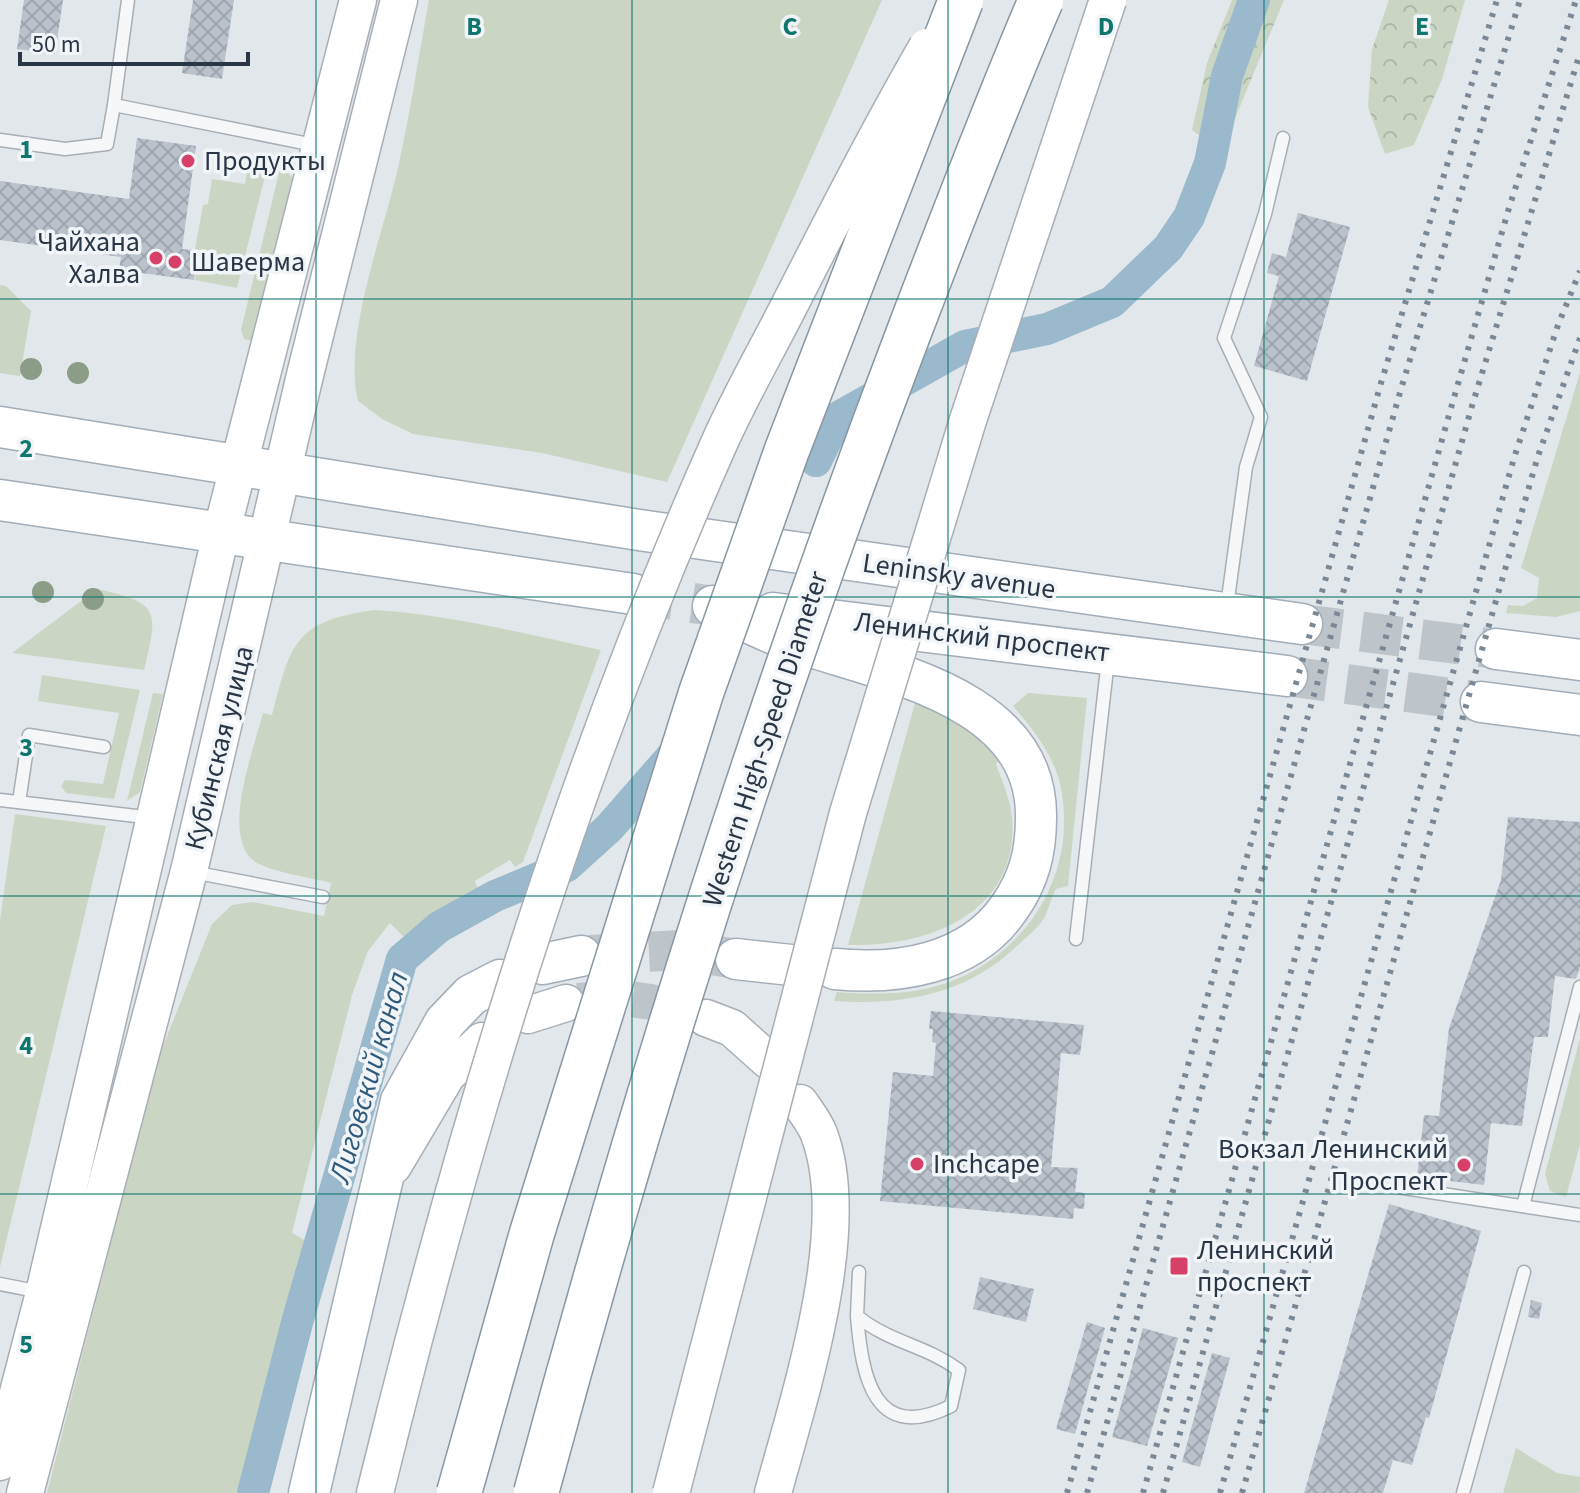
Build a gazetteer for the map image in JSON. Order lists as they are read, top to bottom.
{
  "streets": {
    "highway": ["Western High-Speed Diameter"],
    "main road": ["Ленинский проспект", "Кубинская улица"]
  },
  "crossings": [
    ["Ленинский проспект", "Кубинская улица"]
  ],
  "water": ["Лиговский канал"],
  "places": {
    "other": [
      "Продукты",
      "Чайхана Халва",
      "Шаверма",
      "Inchcape",
      "Вокзал Ленинский Проспект"
    ],
    "transit": ["Ленинский проспект"]
  },
  "scale_bar": "50 m",
  "grid": {
    "columns": [
      "B",
      "C",
      "D",
      "E"
    ],
    "rows": [
      "1",
      "2",
      "3",
      "4",
      "5"
    ]
  }
}
